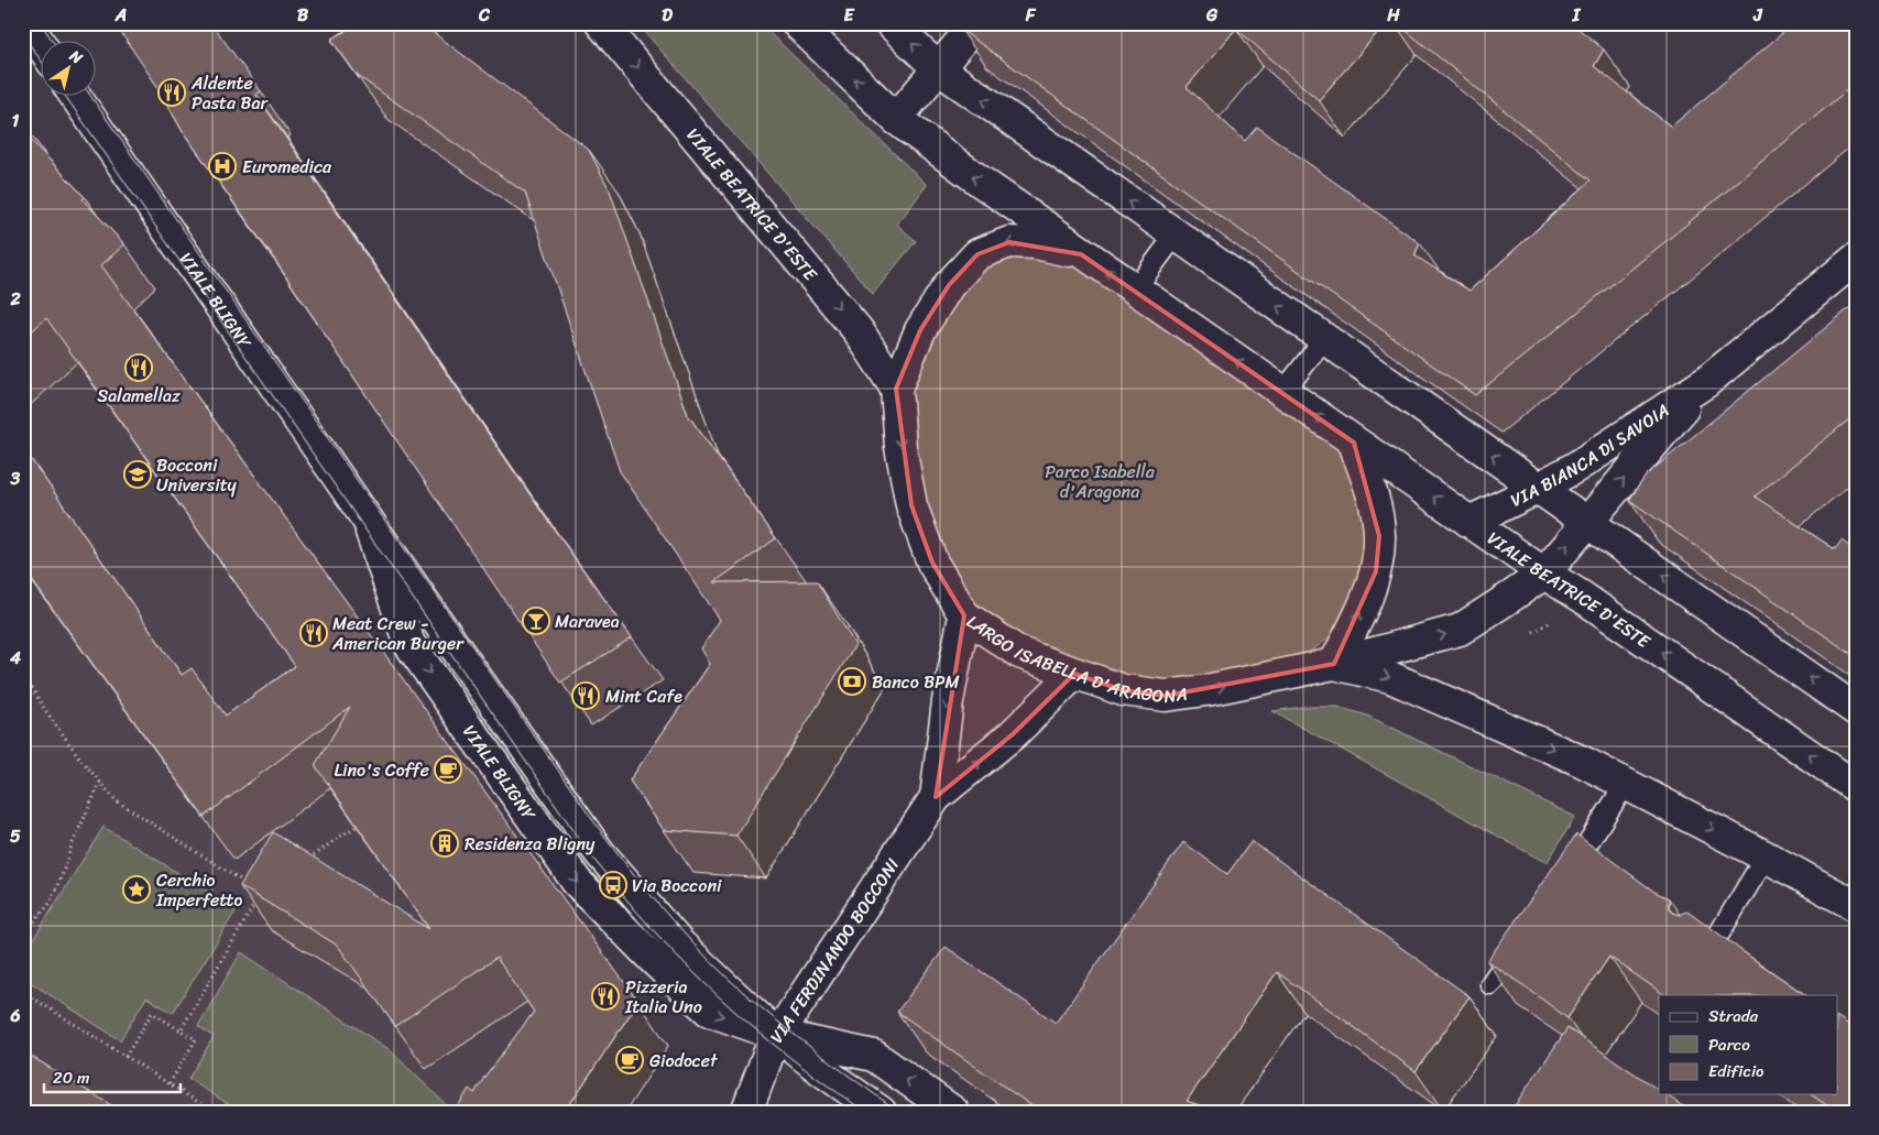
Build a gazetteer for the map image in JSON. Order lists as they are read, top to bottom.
{
  "streets": {
    "street": [
      "VIALE BEATRICE D'ESTE",
      "VIALE BLIGNY",
      "VIA BIANCA DI SAVOIA",
      "LARGO ISABELLA D'ARAGONA",
      "VIA FERDINANDO BOCCONI"
    ]
  },
  "crossings": [
    ["VIALE BEATRICE D'ESTE", "VIA BIANCA DI SAVOIA"],
    ["VIALE BEATRICE D'ESTE", "LARGO ISABELLA D'ARAGONA"],
    ["VIALE BLIGNY", "VIA FERDINANDO BOCCONI"],
    ["VIA BIANCA DI SAVOIA", "LARGO ISABELLA D'ARAGONA"],
    ["LARGO ISABELLA D'ARAGONA", "VIA FERDINANDO BOCCONI"]
  ],
  "parks": ["Parco Isabella d'Aragona"],
  "places": {
    "restaurant": [
      "Aldente Pasta Bar",
      "Salamellaz",
      "Meat Crew - American Burger",
      "Mint Cafe",
      "Pizzeria Italia Uno"
    ],
    "hospital": ["Euromedica"],
    "school or university": ["Bocconi University"],
    "bar": ["Maravea"],
    "bank": ["Banco BPM"],
    "cafe": ["Lino's Coffe", "Giodocet"],
    "building": ["Residenza Bligny"],
    "bus stop": ["Via Bocconi"],
    "place": ["Cerchio Imperfetto"]
  },
  "legend": ["Strada", "Parco", "Edificio"],
  "scale_bar": "20 m",
  "north": "top right",
  "grid": {
    "columns": [
      "A",
      "B",
      "C",
      "D",
      "E",
      "F",
      "G",
      "H",
      "I",
      "J"
    ],
    "rows": [
      "1",
      "2",
      "3",
      "4",
      "5",
      "6"
    ]
  }
}
